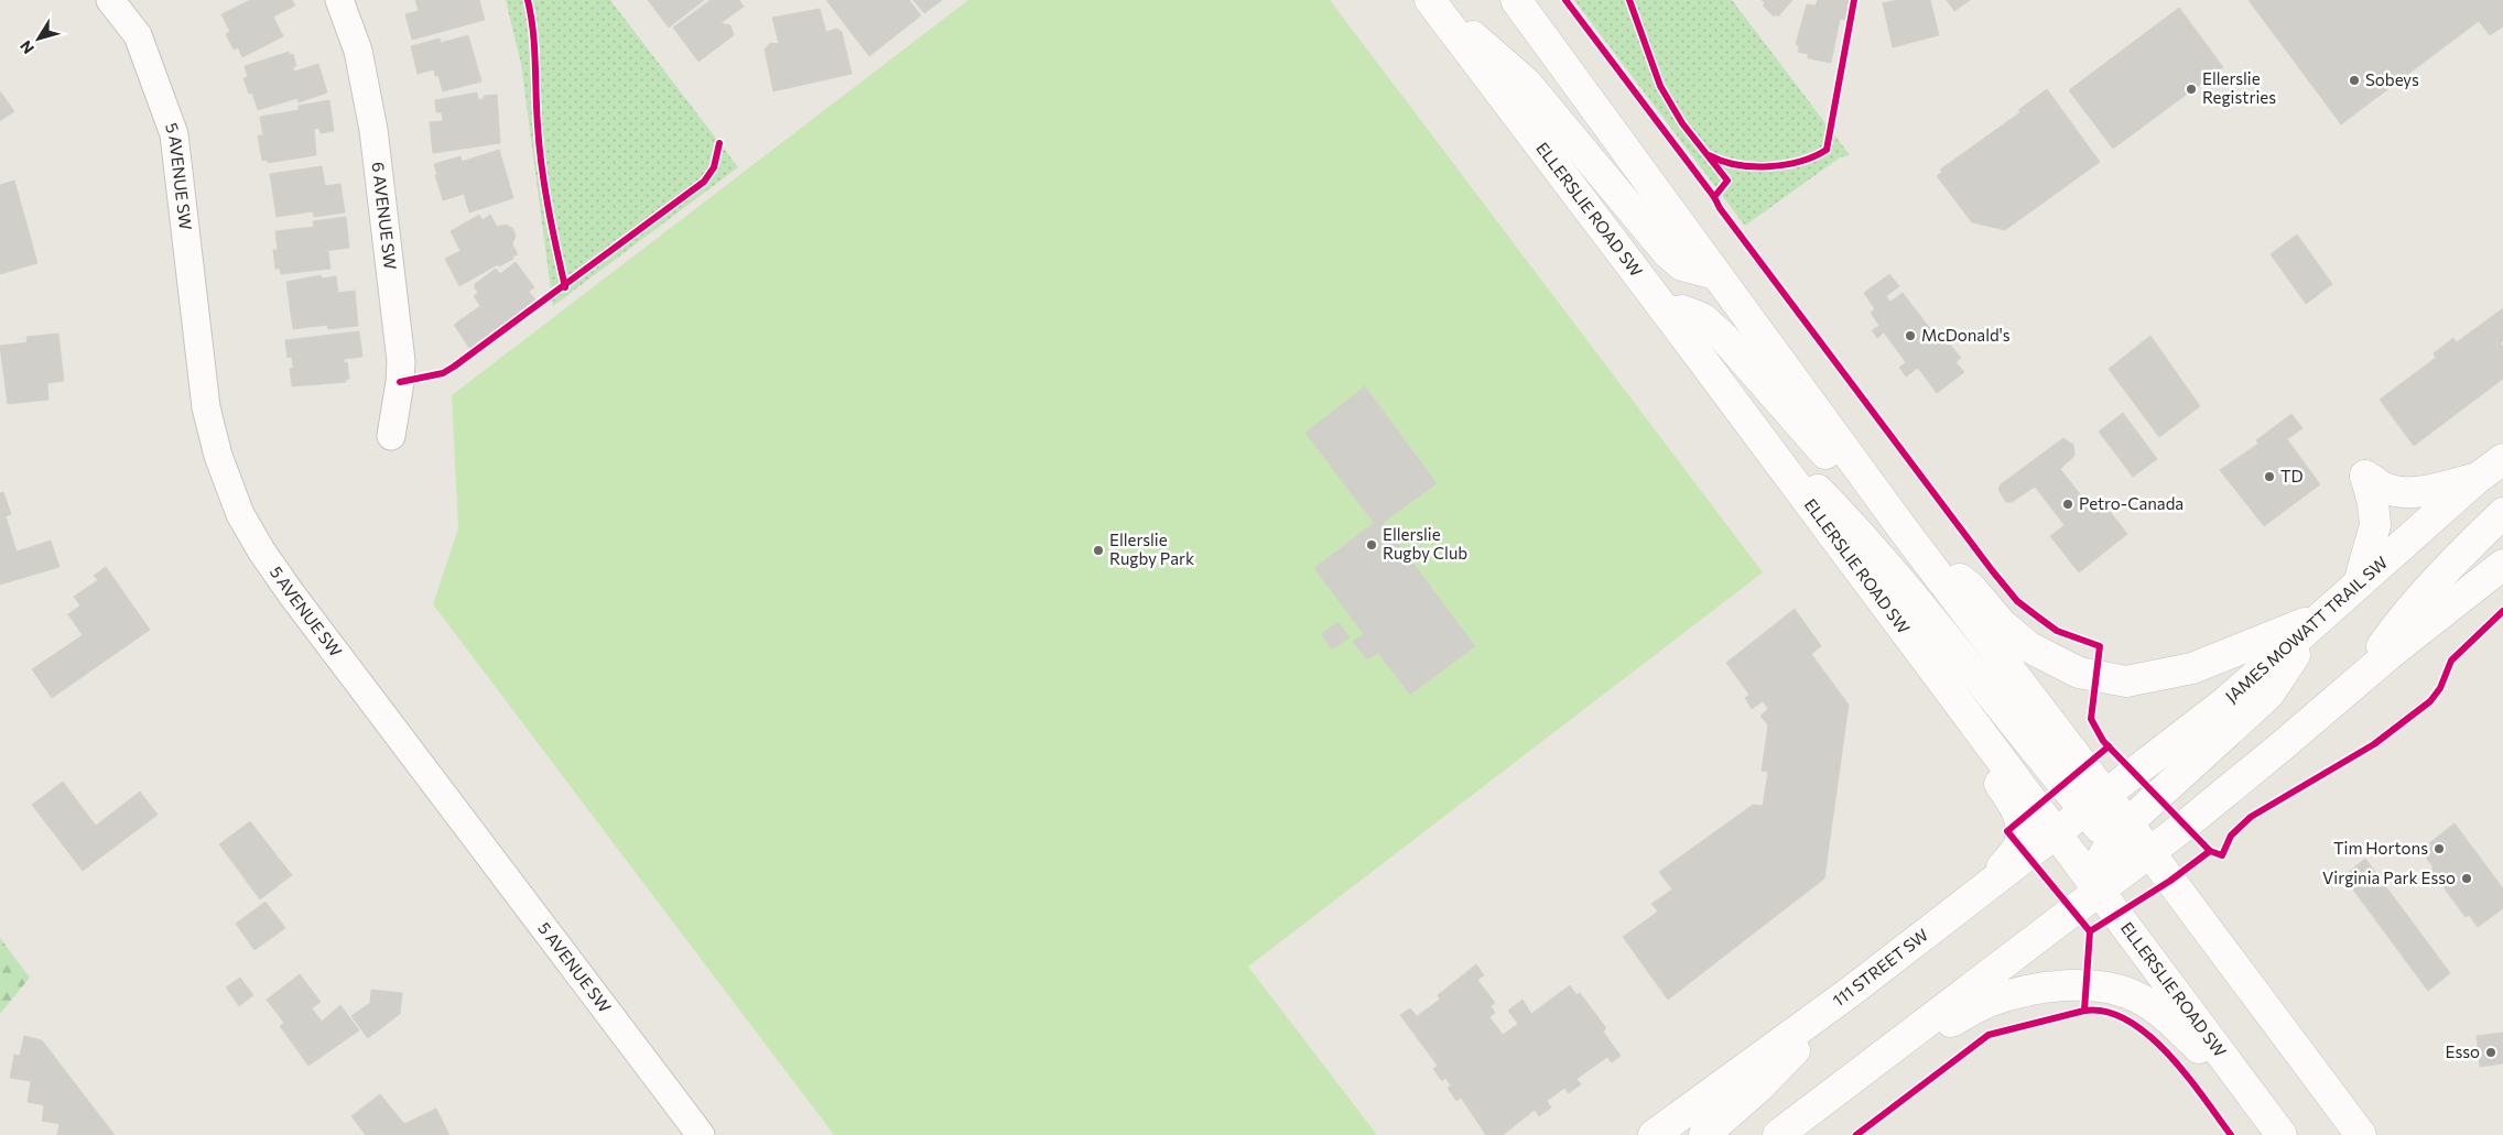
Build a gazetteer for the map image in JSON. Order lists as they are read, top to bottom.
{
  "streets": {
    "main road": ["ELLERSLIE ROAD SW", "JAMES MOWATT TRAIL SW", "111 STREET SW"],
    "street": ["5 AVENUE SW", "6 AVENUE SW"]
  },
  "crossings": [
    ["ELLERSLIE ROAD SW", "111 STREET SW"],
    ["JAMES MOWATT TRAIL SW", "111 STREET SW"]
  ],
  "places": [
    "Sobeys",
    "Ellerslie Registries",
    "McDonald's",
    "TD",
    "Petro-Canada",
    "Ellerslie Rugby Club",
    "Ellerslie Rugby Park",
    "Tim Hortons",
    "Virginia Park Esso",
    "Esso"
  ],
  "north": "bottom left"
}
